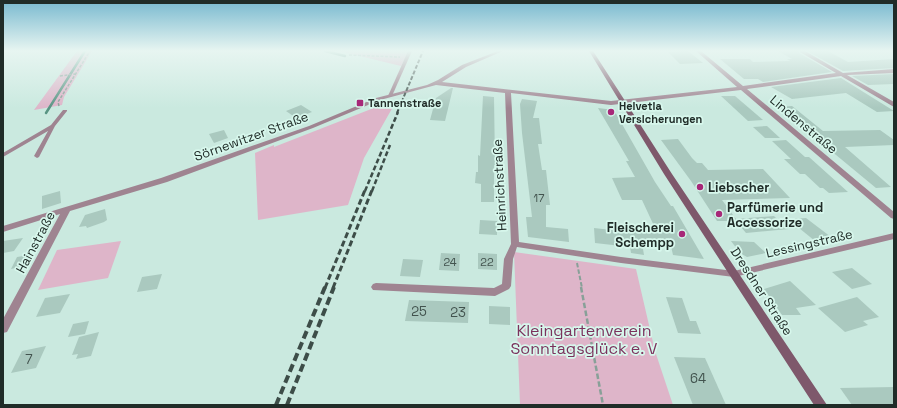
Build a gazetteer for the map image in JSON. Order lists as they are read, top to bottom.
{
  "streets": {
    "main road": ["Dresdner Straße"],
    "street": [
      "Lindenstraße",
      "Sörnewitzer Straße",
      "Heinrichstraße",
      "Hainstraße",
      "Lessingstraße"
    ]
  },
  "crossings": [
    ["Sörnewitzer Straße", "Hainstraße"],
    ["Heinrichstraße", "Lessingstraße"],
    ["Lessingstraße", "Dresdner Straße"]
  ],
  "parks": ["Kleingartenverein Sonntagsglück e. V"],
  "places": {
    "transit": ["Tannenstraße"],
    "other": [
      "Helvetia Versicherungen",
      "Liebscher",
      "Parfümerie und Accessorize",
      "Fleischerei Schempp"
    ]
  },
  "house_numbers": [
    "17",
    "24",
    "22",
    "25",
    "23",
    "7",
    "64"
  ]
}
